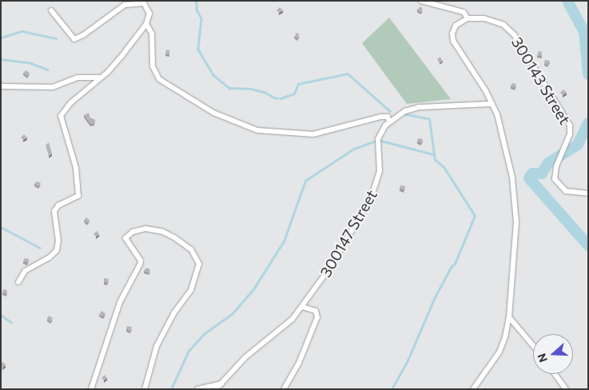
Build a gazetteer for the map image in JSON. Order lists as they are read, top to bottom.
{
  "streets": {
    "street": ["300143 Street", "300147 Street"]
  },
  "north": "left"
}
